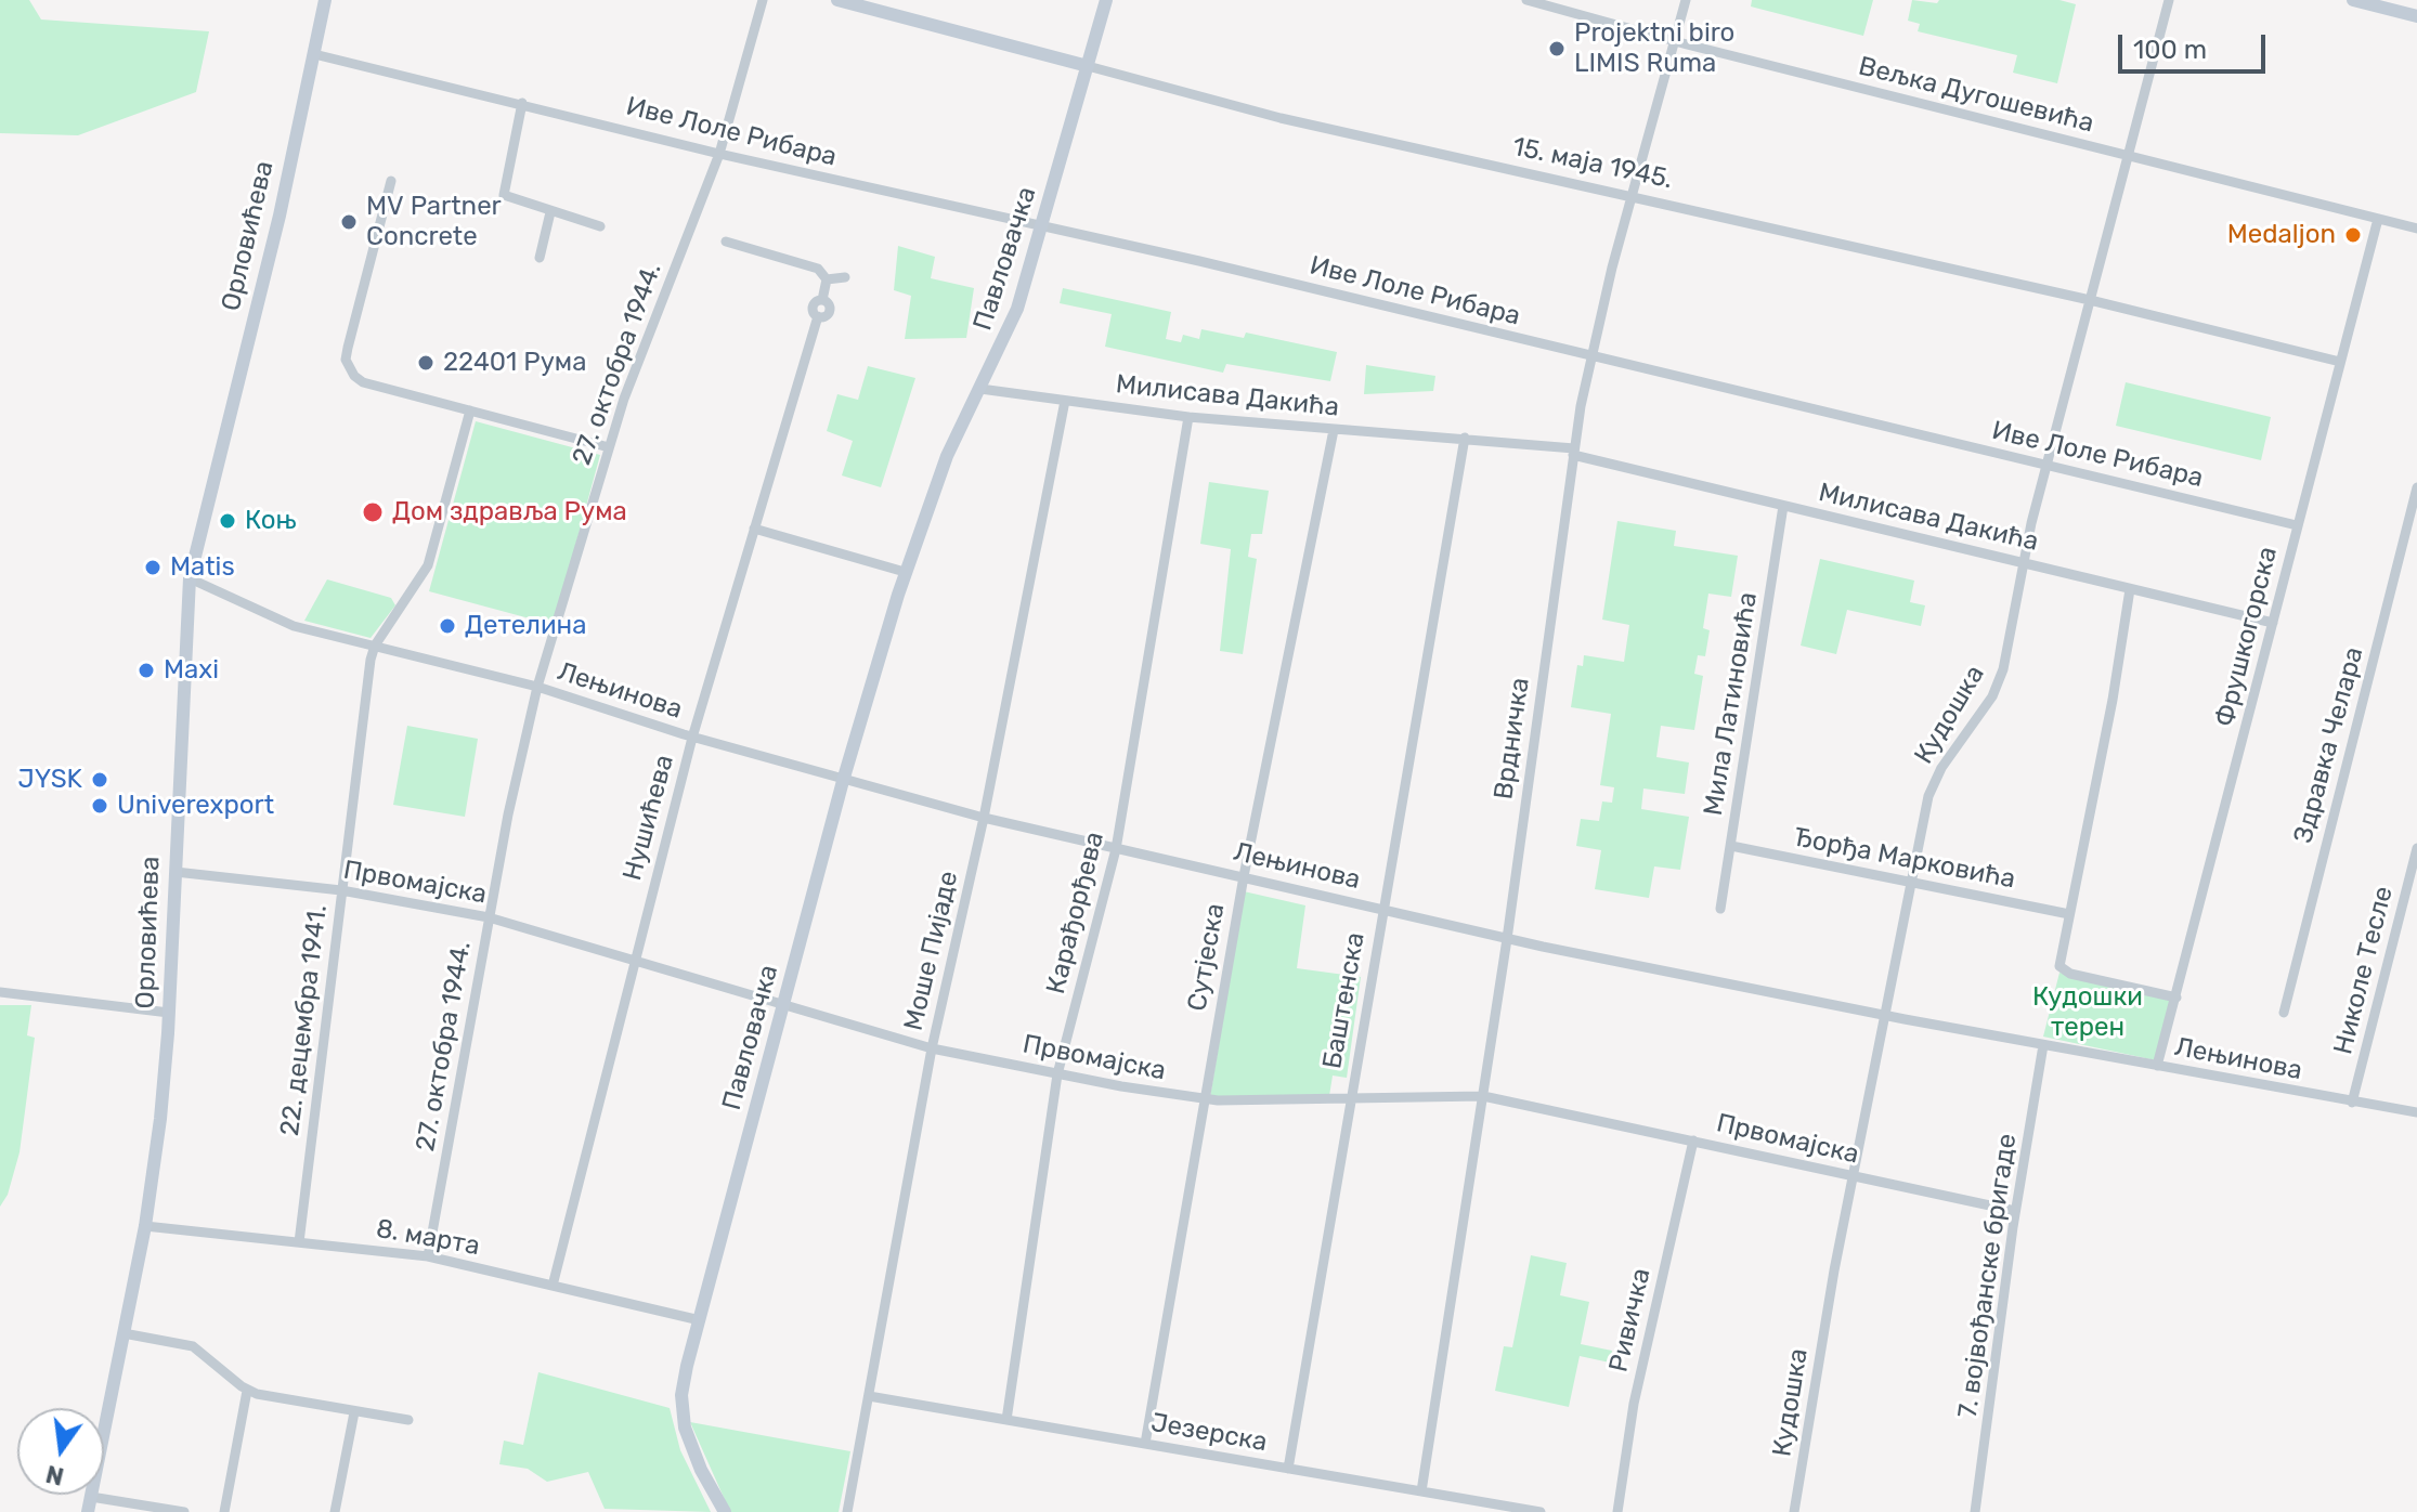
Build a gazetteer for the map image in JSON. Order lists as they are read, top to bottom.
{
  "streets": {
    "street": [
      "Вељка Дугошевића",
      "Иве Лоле Рибара",
      "15. маја 1945.",
      "Орловићева",
      "Павловачка",
      "27. октобра 1944.",
      "Милисава Дакића",
      "Фрушкогорска",
      "Лењинова",
      "Мила Латиновића",
      "Кудошка",
      "Врдничка",
      "Здравка Челара",
      "Нушићева",
      "Ђорђа Марковића",
      "Првомајска",
      "Карађорђева",
      "Моше Пијаде",
      "Сутјеска",
      "Николе Тесле",
      "Баштенска",
      "22. децембра 1941.",
      "8. марта",
      "7. војвођанске бригаде",
      "Ривичка",
      "Језерска"
    ]
  },
  "crossings": [
    ["Вељка Дугошевића", "Фрушкогорска"],
    ["Вељка Дугошевића", "Кудошка"],
    ["Вељка Дугошевића", "Врдничка"],
    ["Иве Лоле Рибара", "Орловићева"],
    ["Иве Лоле Рибара", "Павловачка"],
    ["Иве Лоле Рибара", "27. октобра 1944."],
    ["Иве Лоле Рибара", "Фрушкогорска"],
    ["Иве Лоле Рибара", "Кудошка"],
    ["Иве Лоле Рибара", "Врдничка"],
    ["15. маја 1945.", "Павловачка"],
    ["15. маја 1945.", "Фрушкогорска"],
    ["15. маја 1945.", "Кудошка"],
    ["15. маја 1945.", "Врдничка"],
    ["Орловићева", "Лењинова"],
    ["Орловићева", "Првомајска"],
    ["Орловићева", "8. марта"],
    ["Павловачка", "Милисава Дакића"],
    ["Павловачка", "Лењинова"],
    ["Павловачка", "Првомајска"],
    ["Павловачка", "8. марта"],
    ["27. октобра 1944.", "Лењинова"],
    ["27. октобра 1944.", "Првомајска"],
    ["27. октобра 1944.", "8. марта"],
    ["Милисава Дакића", "Фрушкогорска"],
    ["Милисава Дакића", "Мила Латиновића"],
    ["Милисава Дакића", "Кудошка"],
    ["Милисава Дакића", "Врдничка"],
    ["Милисава Дакића", "Карађорђева"],
    ["Милисава Дакића", "Моше Пијаде"],
    ["Милисава Дакића", "Сутјеска"],
    ["Милисава Дакића", "Баштенска"],
    ["Фрушкогорска", "Лењинова"],
    ["Лењинова", "Кудошка"],
    ["Лењинова", "Врдничка"],
    ["Лењинова", "Нушићева"],
    ["Лењинова", "Карађорђева"],
    ["Лењинова", "Моше Пијаде"],
    ["Лењинова", "Сутјеска"],
    ["Лењинова", "Николе Тесле"],
    ["Лењинова", "Баштенска"],
    ["Лењинова", "22. децембра 1941."],
    ["Лењинова", "7. војвођанске бригаде"],
    ["Мила Латиновића", "Ђорђа Марковића"],
    ["Кудошка", "Ђорђа Марковића"],
    ["Кудошка", "Првомајска"],
    ["Врдничка", "Првомајска"],
    ["Врдничка", "Језерска"],
    ["Нушићева", "Првомајска"],
    ["Нушићева", "8. марта"],
    ["Првомајска", "Карађорђева"],
    ["Првомајска", "Моше Пијаде"],
    ["Првомајска", "Сутјеска"],
    ["Првомајска", "Баштенска"],
    ["Првомајска", "22. децембра 1941."],
    ["Првомајска", "7. војвођанске бригаде"],
    ["Првомајска", "Ривичка"],
    ["Карађорђева", "Језерска"],
    ["Моше Пијаде", "Језерска"],
    ["Сутјеска", "Језерска"],
    ["Баштенска", "Језерска"],
    ["22. децембра 1941.", "8. марта"]
  ],
  "parks": ["Кудошки терен"],
  "places": [
    "Projektni biro LIMIS Ruma",
    "MV Partner Concrete",
    "Medaljon",
    "22401 Рума",
    "Дом здравља Рума",
    "Коњ",
    "Matis",
    "Детелина",
    "Maxi",
    "JYSK",
    "Univerexport"
  ],
  "scale_bar": "100 m",
  "north": "bottom"
}
